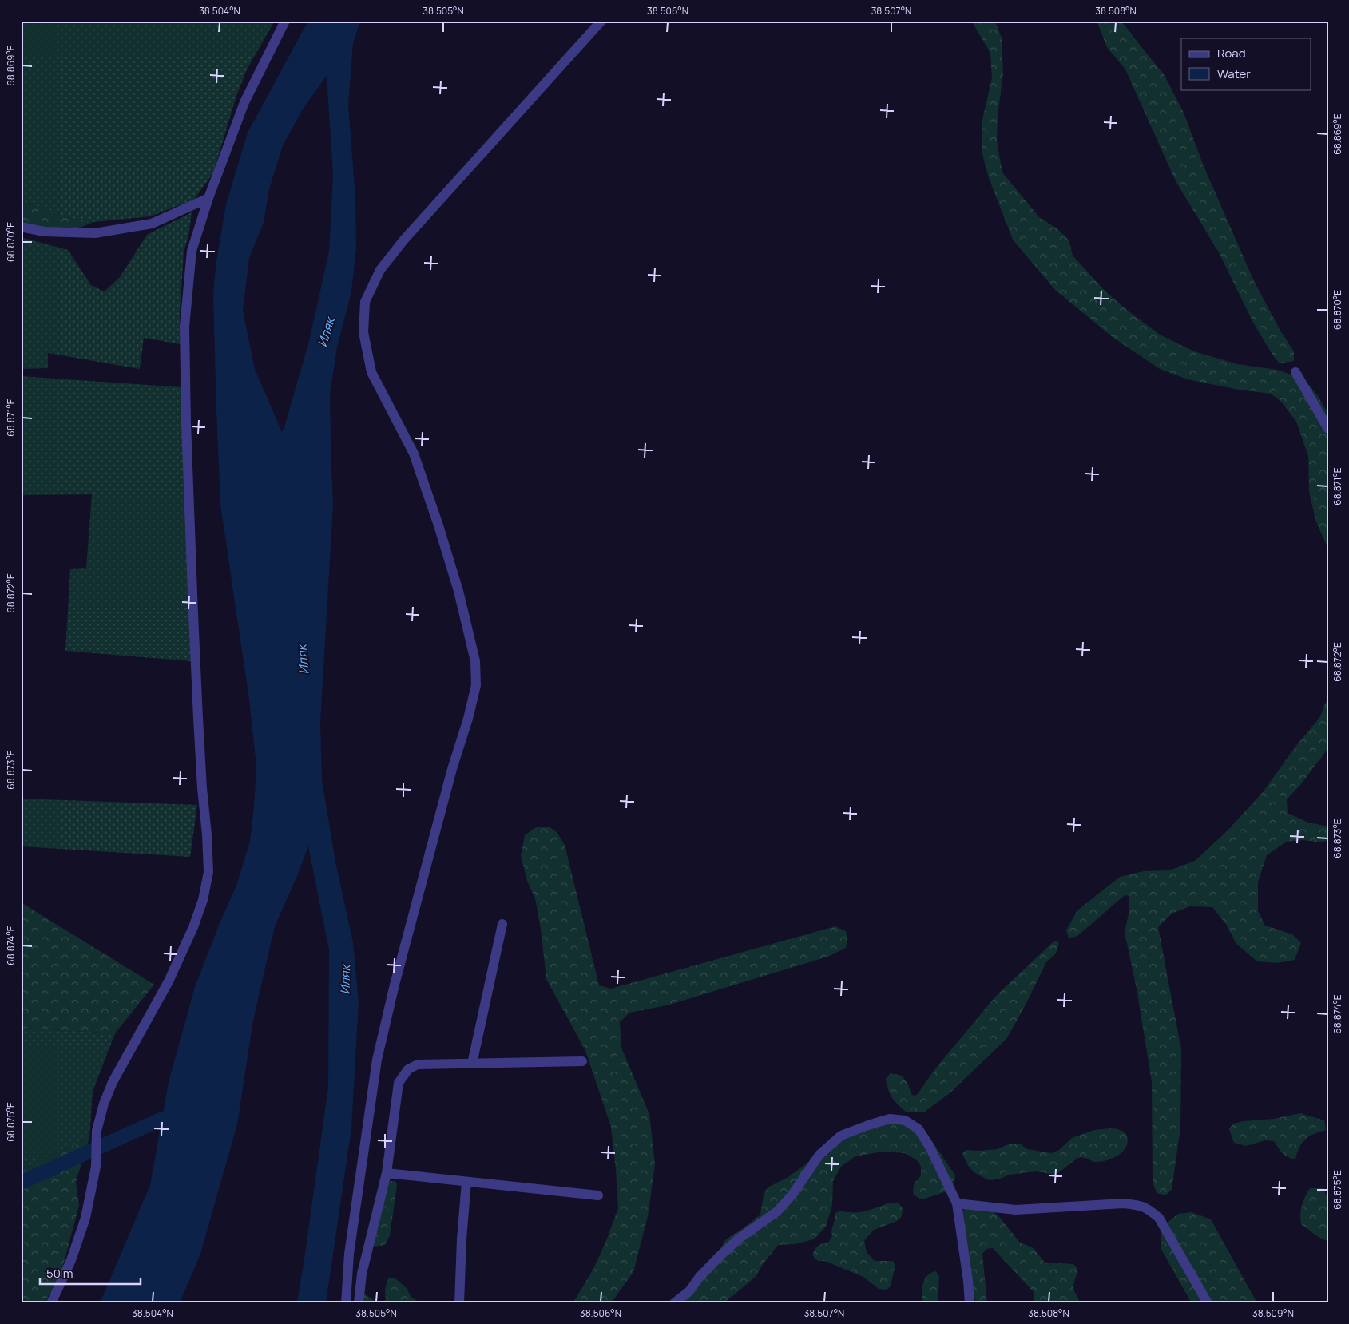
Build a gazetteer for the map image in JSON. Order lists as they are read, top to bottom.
{
  "water": ["Иляк"],
  "legend": ["Road", "Water"],
  "scale_bar": "50 m",
  "coordinates": [
    "38.504°N",
    "38.505°N",
    "38.506°N",
    "38.507°N",
    "38.508°N",
    "68.869°E",
    "68.870°E",
    "68.871°E",
    "68.872°E",
    "68.873°E",
    "68.874°E",
    "68.875°E",
    "38.509°N"
  ]
}
